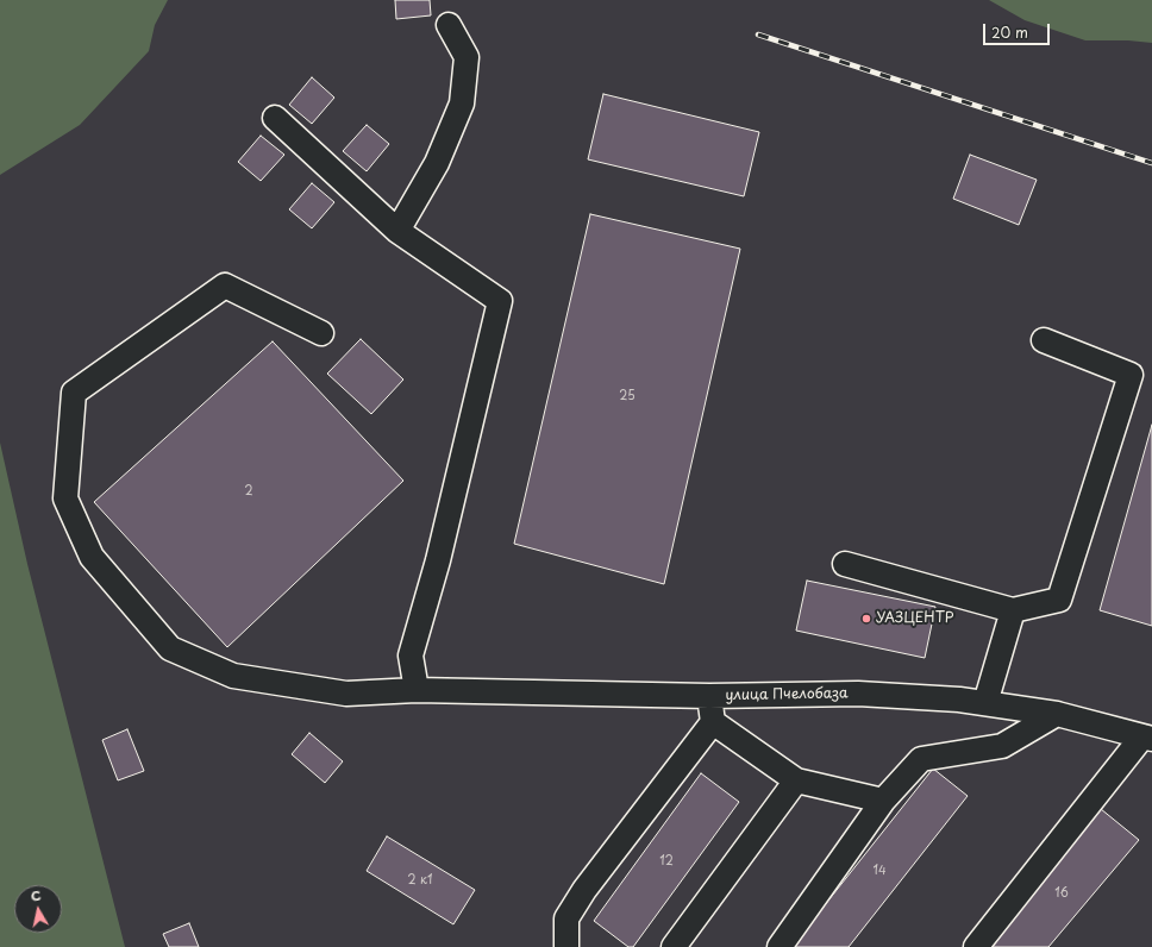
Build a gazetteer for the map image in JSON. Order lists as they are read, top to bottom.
{
  "streets": {
    "street": ["улица Пчелобаза"]
  },
  "places": ["УАЗЦЕНТР"],
  "house_numbers": [
    "25",
    "2",
    "12",
    "14",
    "2 к1",
    "16"
  ],
  "scale_bar": "20 m",
  "north": "top"
}
